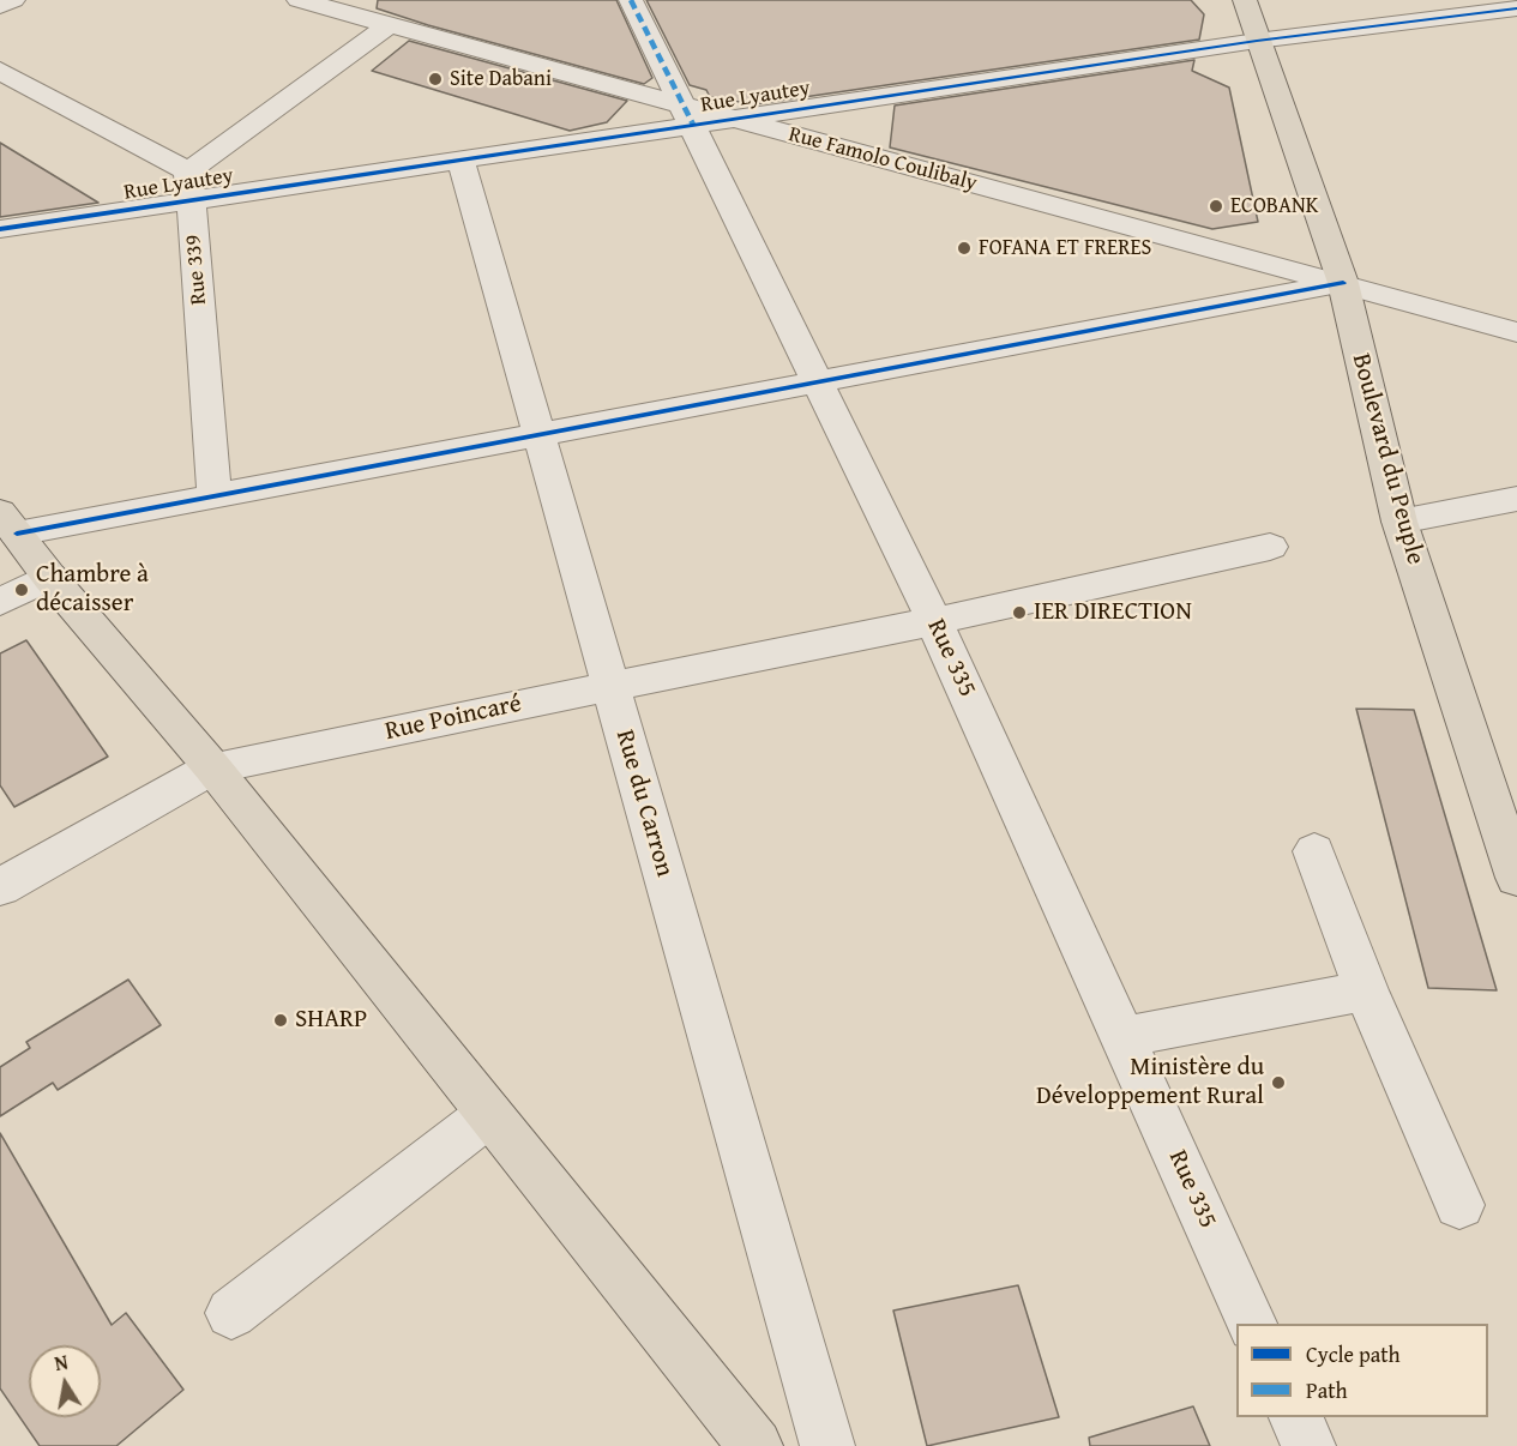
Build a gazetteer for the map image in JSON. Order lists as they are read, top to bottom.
{
  "streets": {
    "main road": ["Boulevard du Peuple"],
    "street": [
      "Rue Lyautey",
      "Rue Famolo Coulibaly",
      "Rue 339",
      "Rue 335",
      "Rue Poincaré",
      "Rue du Carron"
    ]
  },
  "crossings": [
    ["Rue Lyautey", "Rue Famolo Coulibaly"],
    ["Rue Lyautey", "Rue 339"],
    ["Rue Lyautey", "Boulevard du Peuple"],
    ["Rue Lyautey", "Rue 335"],
    ["Rue Lyautey", "Rue du Carron"],
    ["Rue Famolo Coulibaly", "Boulevard du Peuple"],
    ["Rue Famolo Coulibaly", "Rue 335"],
    ["Rue 335", "Rue Poincaré"],
    ["Rue Poincaré", "Rue du Carron"]
  ],
  "places": [
    "Site Dabani",
    "ECOBANK",
    "FOFANA ET FRERES",
    "Chambre à décaisser",
    "IER DIRECTION",
    "SHARP",
    "Ministère du Développement Rural"
  ],
  "legend": ["Cycle path", "Path"],
  "north": "top"
}
